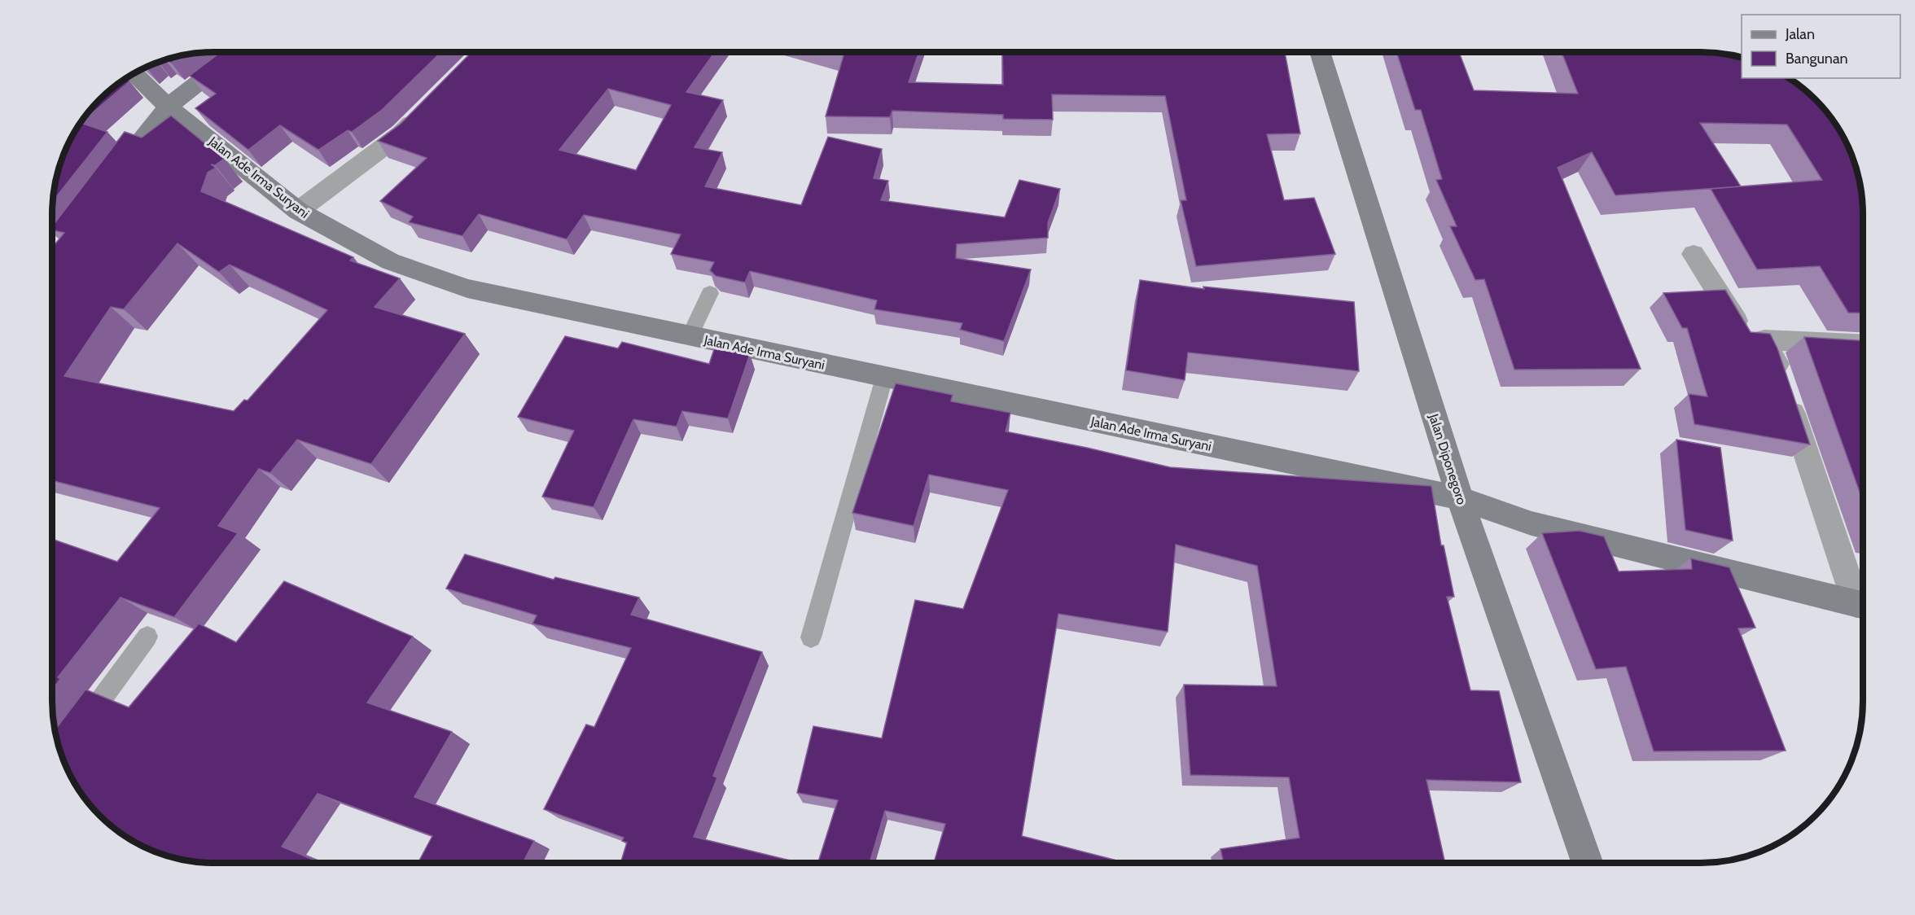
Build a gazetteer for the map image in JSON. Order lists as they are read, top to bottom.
{
  "streets": {
    "street": ["Jalan Ade Irma Suryani", "Jalan Diponegoro"]
  },
  "crossings": [
    ["Jalan Ade Irma Suryani", "Jalan Diponegoro"]
  ],
  "legend": ["Jalan", "Bangunan"]
}
